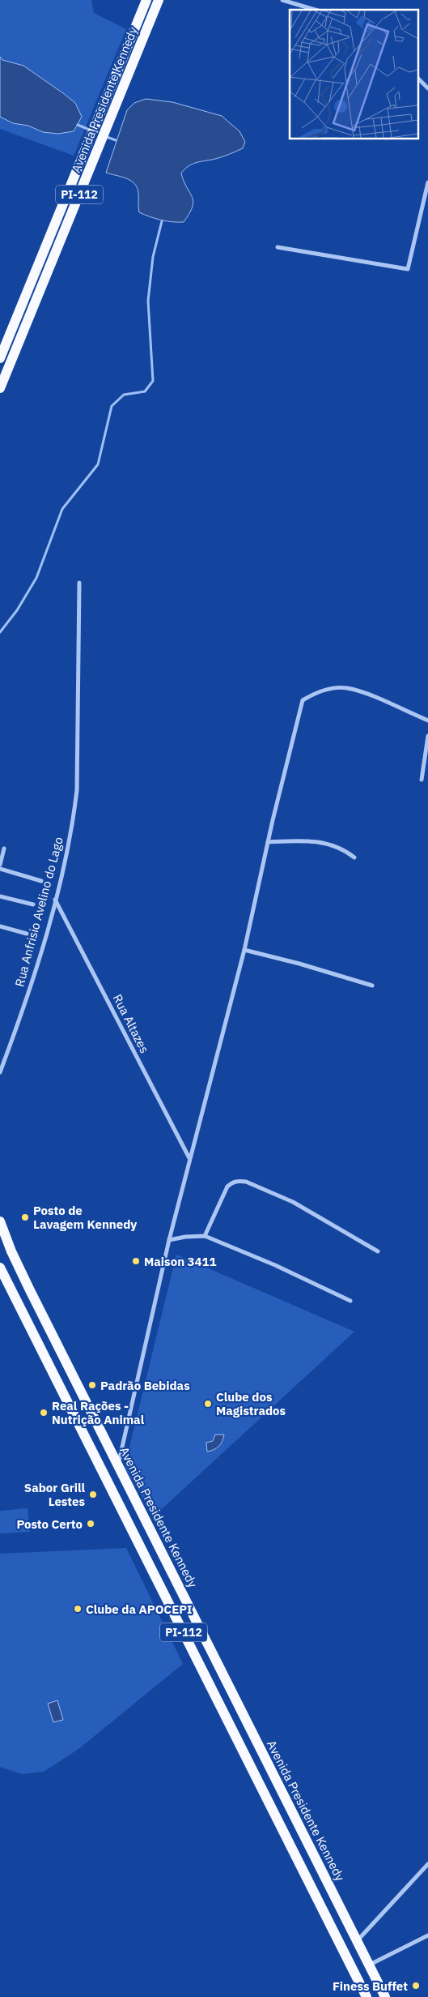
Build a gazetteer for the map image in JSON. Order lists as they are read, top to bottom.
{
  "streets": {
    "main road": ["Avenida Presidente Kennedy", "PI-112"],
    "street": ["Rua Anfrisio Avelino do Lago", "Rua Altazes"]
  },
  "crossings": [
    ["Rua Anfrisio Avelino do Lago", "Rua Altazes"]
  ],
  "places": [
    "Posto de Lavagem Kennedy",
    "Maison 3411",
    "Padrão Bebidas",
    "Clube dos Magistrados",
    "Real Rações - Nutrição Animal",
    "Sabor Grill Lestes",
    "Posto Certo",
    "Clube da APOCEPI",
    "Finess Buffet"
  ]
}
